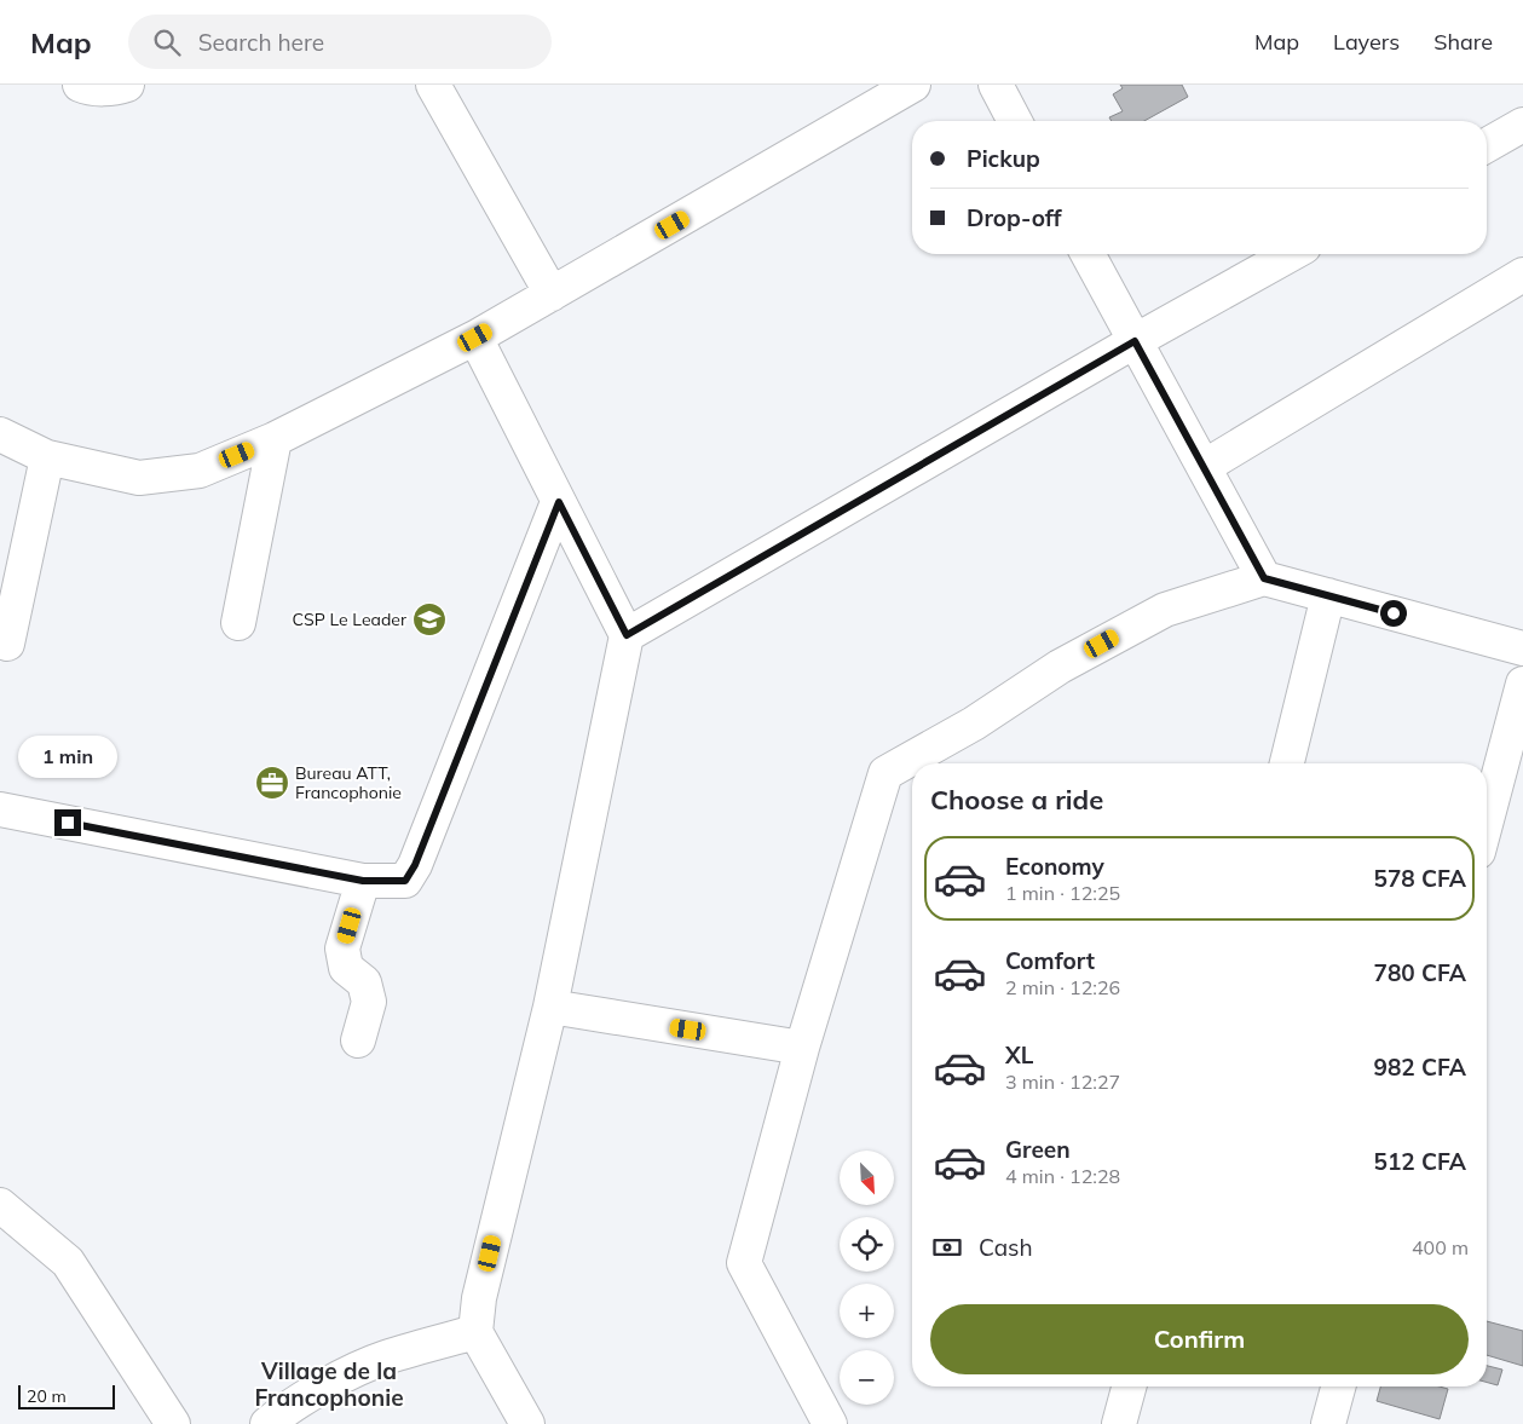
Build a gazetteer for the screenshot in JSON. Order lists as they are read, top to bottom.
{
  "districts": ["Village de la Francophonie"],
  "places": {
    "school or university": ["CSP Le Leader"],
    "office": ["Bureau ATT, Francophonie"]
  },
  "scale_bar": "20 m",
  "north": "bottom right",
  "page": {
    "header": "Map",
    "search": "Search here",
    "nav": ["Map", "Layers", "Share"],
    "banner": ["Pickup", "Drop-off"],
    "bubble": "1 min",
    "heading": "Choose a ride",
    "list": [
      {
        "name": "Economy",
        "note": "1 min · 12:25",
        "value": "578 CFA"
      },
      {
        "name": "Comfort",
        "note": "2 min · 12:26",
        "value": "780 CFA"
      },
      {
        "name": "XL",
        "note": "3 min · 12:27",
        "value": "982 CFA"
      },
      {
        "name": "Green",
        "note": "4 min · 12:28",
        "value": "512 CFA"
      }
    ],
    "map_buttons": ["+", "−"],
    "pay": ["Cash", "400 m"],
    "buttons": "Confirm",
    "scale": "20 m"
  }
}
